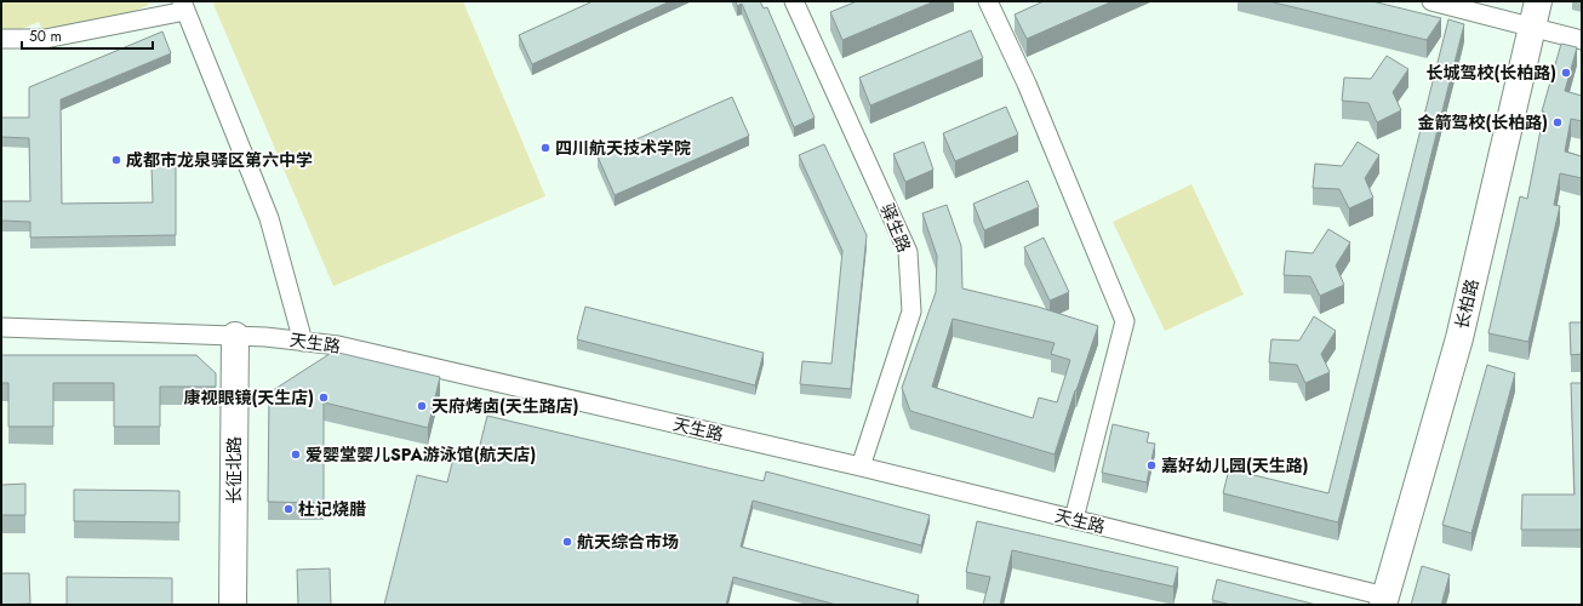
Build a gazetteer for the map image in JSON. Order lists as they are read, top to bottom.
{
  "streets": {
    "street": [
      "驿生路",
      "长柏路",
      "天生路",
      "长征北路"
    ]
  },
  "crossings": [
    ["驿生路", "天生路"],
    ["长柏路", "天生路"],
    ["天生路", "长征北路"]
  ],
  "places": [
    "长城驾校(长柏路)",
    "金箭驾校(长柏路)",
    "四川航天技术学院",
    "成都市龙泉驿区第六中学",
    "康视眼镜(天生店)",
    "天府烤卤(天生路店)",
    "爱婴堂婴儿SPA游泳馆(航天店)",
    "嘉好幼儿园(天生路)",
    "杜记烧腊",
    "航天综合市场"
  ],
  "scale_bar": "50 m"
}
